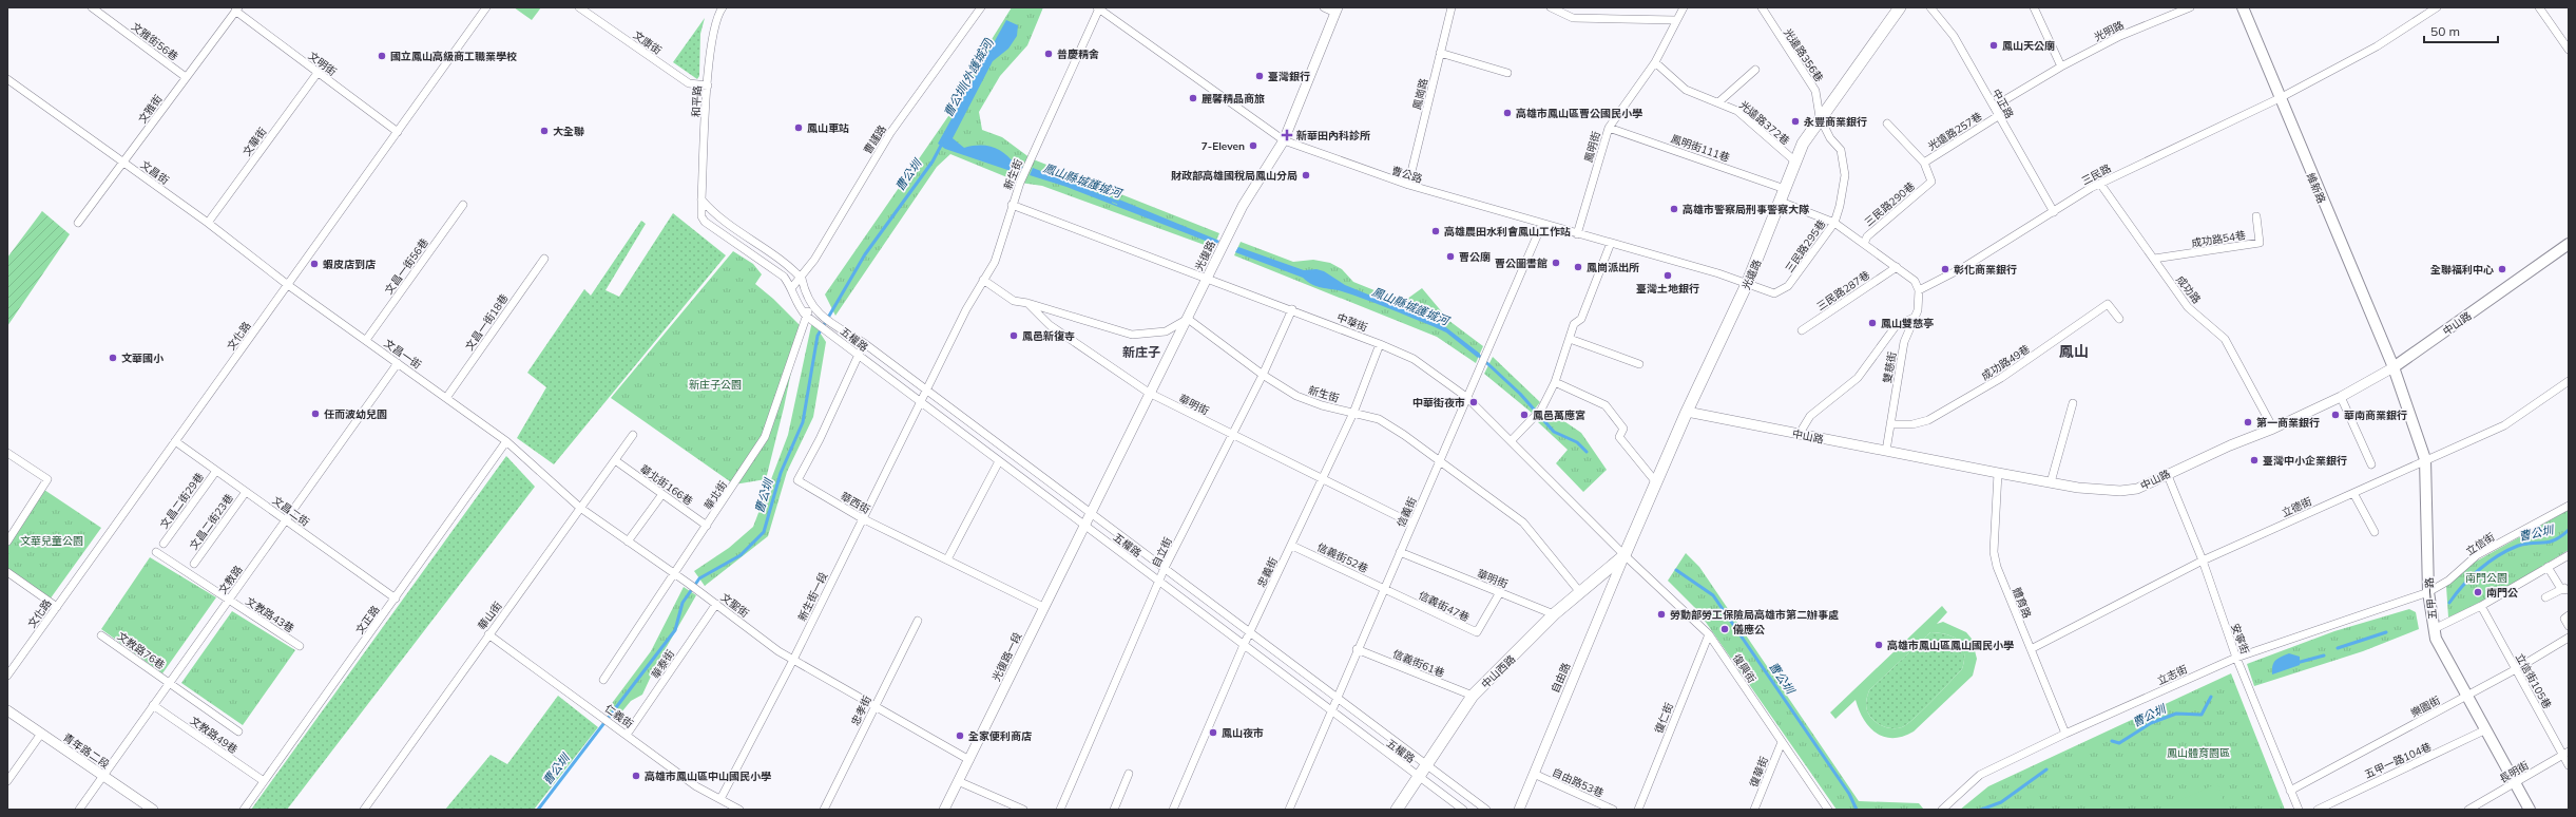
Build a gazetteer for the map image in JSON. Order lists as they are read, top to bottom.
{
  "streets": {
    "main road": [
      "維新路",
      "光遠路",
      "中山路",
      "五甲一路",
      "中山西路"
    ],
    "street": [
      "光明路",
      "文雅街56巷",
      "文康街",
      "光遠路356巷",
      "文明街",
      "鳳崗路",
      "和平路",
      "中正路",
      "文雅街",
      "光遠路372巷",
      "光遠路257巷",
      "曹謹路",
      "文華街",
      "鳳明街",
      "鳳明街111巷",
      "文昌街",
      "新生街",
      "曹公路",
      "三民路",
      "三民路290巷",
      "成功路54巷",
      "三民路295巷",
      "光復路",
      "文昌一街56巷",
      "成功路",
      "三民路287巷",
      "文昌一街18巷",
      "中華街",
      "文化路",
      "五權路",
      "文昌一街",
      "成功路49巷",
      "雙慈街",
      "華明街",
      "華北街166巷",
      "華北街",
      "文昌二街29巷",
      "華西街",
      "立德街",
      "文昌二街",
      "信義街",
      "文昌二街23巷",
      "立信街",
      "自立街",
      "信義街52巷",
      "忠義街",
      "文教路",
      "新生街一段",
      "體育路",
      "文聖街",
      "信義街47巷",
      "文教路43巷",
      "華山街",
      "文正路",
      "安寧街",
      "文教路76巷",
      "光復路一段",
      "信義街61巷",
      "華泰街",
      "復興街",
      "立志街",
      "自由路",
      "立信街105巷",
      "樂園街",
      "忠孝街",
      "仁義街",
      "復仁街",
      "文教路49巷",
      "青年路二段",
      "五甲一路104巷",
      "復華街",
      "長明街",
      "自由路53巷"
    ]
  },
  "crossings": [
    ["光明路", "中正路"],
    ["文雅街56巷", "文雅街"],
    ["文康街", "和平路"],
    ["光遠路356巷", "三民路295巷"],
    ["光遠路356巷", "光遠路"],
    ["文明街", "文雅街"],
    ["文明街", "文華街"],
    ["文明街", "文化路"],
    ["鳳崗路", "曹公路"],
    ["和平路", "曹謹路"],
    ["和平路", "五權路"],
    ["中正路", "光遠路257巷"],
    ["中正路", "三民路"],
    ["文雅街", "文昌街"],
    ["光遠路372巷", "鳳明街"],
    ["光遠路372巷", "光遠路"],
    ["光遠路257巷", "三民路290巷"],
    ["曹謹路", "五權路"],
    ["文華街", "文昌街"],
    ["鳳明街", "鳳明街111巷"],
    ["鳳明街", "曹公路"],
    ["鳳明街111巷", "光遠路"],
    ["文昌街", "文化路"],
    ["文昌街", "文昌一街"],
    ["新生街", "曹公路"],
    ["新生街", "光復路"],
    ["新生街", "中華街"],
    ["新生街", "五權路"],
    ["新生街", "華明街"],
    ["新生街", "信義街"],
    ["新生街", "自立街"],
    ["新生街", "忠義街"],
    ["新生街", "新生街一段"],
    ["新生街", "中山西路"],
    ["曹公路", "三民路295巷"],
    ["曹公路", "光復路"],
    ["曹公路", "光遠路"],
    ["曹公路", "信義街"],
    ["三民路", "維新路"],
    ["三民路", "成功路"],
    ["三民路", "雙慈街"],
    ["維新路", "中山路"],
    ["維新路", "五甲一路"],
    ["成功路54巷", "成功路"],
    ["三民路295巷", "光遠路"],
    ["光復路", "中華街"],
    ["光復路", "五權路"],
    ["光復路", "華明街"],
    ["光復路", "光復路一段"],
    ["文昌一街56巷", "文昌一街"],
    ["光遠路", "中華街"],
    ["光遠路", "中山路"],
    ["光遠路", "復興街"],
    ["光遠路", "中山西路"],
    ["光遠路", "自由路"],
    ["成功路", "中山路"],
    ["文昌一街18巷", "文昌一街"],
    ["中華街", "信義街"],
    ["中華街", "自立街"],
    ["中華街", "忠義街"],
    ["中華街", "復興街"],
    ["中華街", "中山西路"],
    ["中華街", "自由路"],
    ["中山路", "雙慈街"],
    ["中山路", "五甲一路"],
    ["中山路", "體育路"],
    ["中山路", "安寧街"],
    ["文化路", "文昌一街"],
    ["文化路", "文昌二街"],
    ["五權路", "華北街"],
    ["五權路", "華西街"],
    ["五權路", "信義街"],
    ["五權路", "自立街"],
    ["五權路", "忠義街"],
    ["五權路", "新生街一段"],
    ["五權路", "光復路一段"],
    ["五權路", "中山西路"],
    ["文昌一街", "文教路"],
    ["文昌一街", "文聖街"],
    ["文昌一街", "文正路"],
    ["成功路49巷", "雙慈街"],
    ["華明街", "信義街"],
    ["華明街", "自立街"],
    ["華明街", "忠義街"],
    ["華明街", "信義街47巷"],
    ["華明街", "中山西路"],
    ["華北街166巷", "華北街"],
    ["華北街166巷", "華山街"],
    ["華北街", "文聖街"],
    ["文昌二街29巷", "文昌二街"],
    ["華西街", "新生街一段"],
    ["華西街", "光復路一段"],
    ["立德街", "五甲一路"],
    ["立德街", "體育路"],
    ["立德街", "安寧街"],
    ["文昌二街", "文昌二街23巷"],
    ["文昌二街", "文教路"],
    ["文昌二街", "文正路"],
    ["信義街", "信義街52巷"],
    ["信義街", "信義街47巷"],
    ["信義街", "信義街61巷"],
    ["立信街", "五甲一路"],
    ["立信街", "立志街"],
    ["信義街52巷", "忠義街"],
    ["信義街52巷", "信義街47巷"],
    ["文教路", "文教路43巷"],
    ["文教路", "文教路76巷"],
    ["文教路", "文教路49巷"],
    ["文教路", "青年路二段"],
    ["新生街一段", "文聖街"],
    ["新生街一段", "仁義街"],
    ["五甲一路", "立志街"],
    ["五甲一路", "樂園街"],
    ["五甲一路", "五甲一路104巷"],
    ["五甲一路", "長明街"],
    ["體育路", "立志街"],
    ["文聖街", "華山街"],
    ["文聖街", "文正路"],
    ["文聖街", "光復路一段"],
    ["文聖街", "華泰街"],
    ["文聖街", "忠孝街"],
    ["華山街", "仁義街"],
    ["文正路", "文教路49巷"],
    ["安寧街", "立志街"],
    ["安寧街", "樂園街"],
    ["信義街61巷", "中山西路"],
    ["華泰街", "仁義街"],
    ["復興街", "中山西路"],
    ["復興街", "自由路"],
    ["復興街", "復仁街"],
    ["復興街", "復華街"],
    ["中山西路", "自由路"],
    ["自由路", "自由路53巷"],
    ["立信街105巷", "樂園街"],
    ["立信街105巷", "長明街"]
  ],
  "districts": ["鳳山", "新庄子"],
  "water": ["曹公圳(外護城河)", "曹公圳", "鳳山縣城護城河"],
  "parks": [
    "新庄子公園",
    "文華兒童公園",
    "南門公園",
    "鳳山體育園區"
  ],
  "places": {
    "other": [
      "鳳山天公廟",
      "普慶精舍",
      "國立鳳山高級商工職業學校",
      "臺灣銀行",
      "麗馨精品商旅",
      "高雄市鳳山區曹公國民小學",
      "永豐商業銀行",
      "鳳山車站",
      "大全聯",
      "7-Eleven",
      "財政部高雄國稅局鳳山分局",
      "高雄市警察局刑事警察大隊",
      "高雄農田水利會鳳山工作站",
      "曹公廟",
      "曹公圖書館",
      "蝦皮店到店",
      "鳳崗派出所",
      "彰化商業銀行",
      "全聯福利中心",
      "臺灣土地銀行",
      "鳳山雙慈亭",
      "鳳邑新復寺",
      "文華國小",
      "中華街夜市",
      "任而波幼兒園",
      "鳳邑萬應宮",
      "華南商業銀行",
      "第一商業銀行",
      "臺灣中小企業銀行",
      "南門公",
      "勞動部勞工保險局高雄市第二辦事處",
      "儀應公",
      "高雄市鳳山區鳳山國民小學",
      "鳳山夜市",
      "全家便利商店",
      "高雄市鳳山區中山國民小學"
    ],
    "health": ["新華田內科診所"]
  },
  "scale_bar": "50 m"
}
